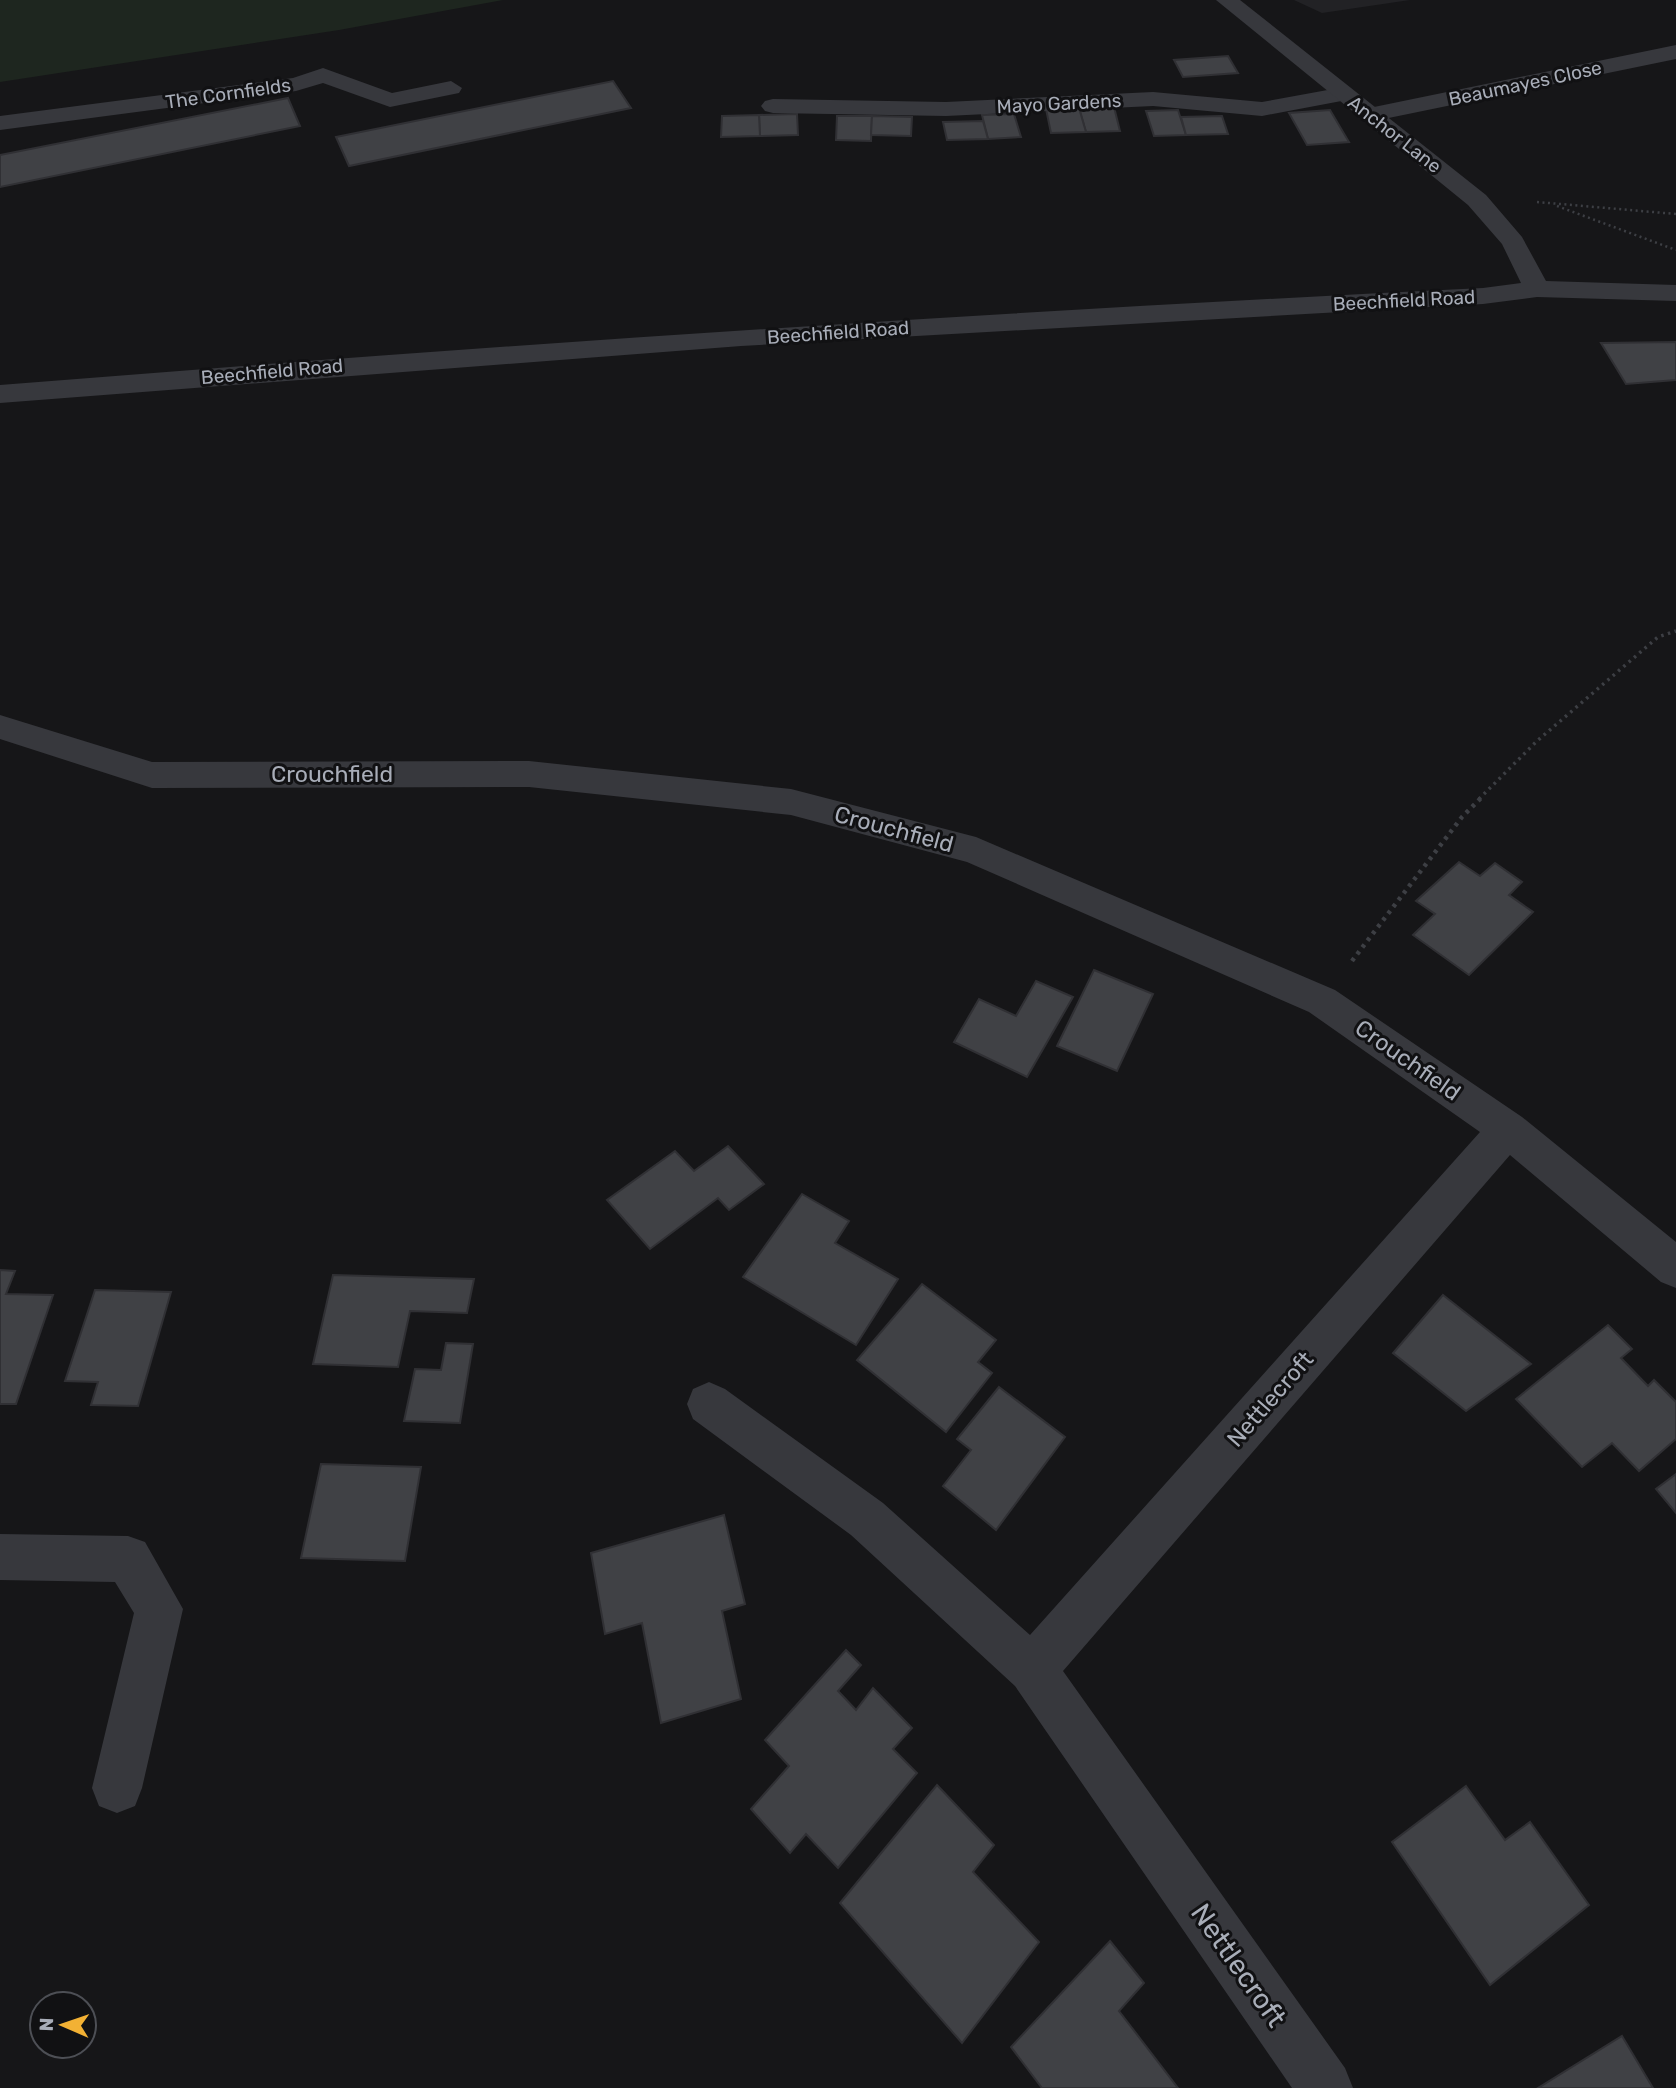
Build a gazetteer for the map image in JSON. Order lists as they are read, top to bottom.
{
  "streets": {
    "street": [
      "Beaumayes Close",
      "The Cornfields",
      "Mayo Gardens",
      "Anchor Lane",
      "Beechfield Road",
      "Crouchfield",
      "Nettlecroft"
    ]
  },
  "crossings": [
    ["Beaumayes Close", "Anchor Lane"],
    ["Mayo Gardens", "Anchor Lane"],
    ["Anchor Lane", "Beechfield Road"],
    ["Crouchfield", "Nettlecroft"]
  ],
  "north": "left"
}
